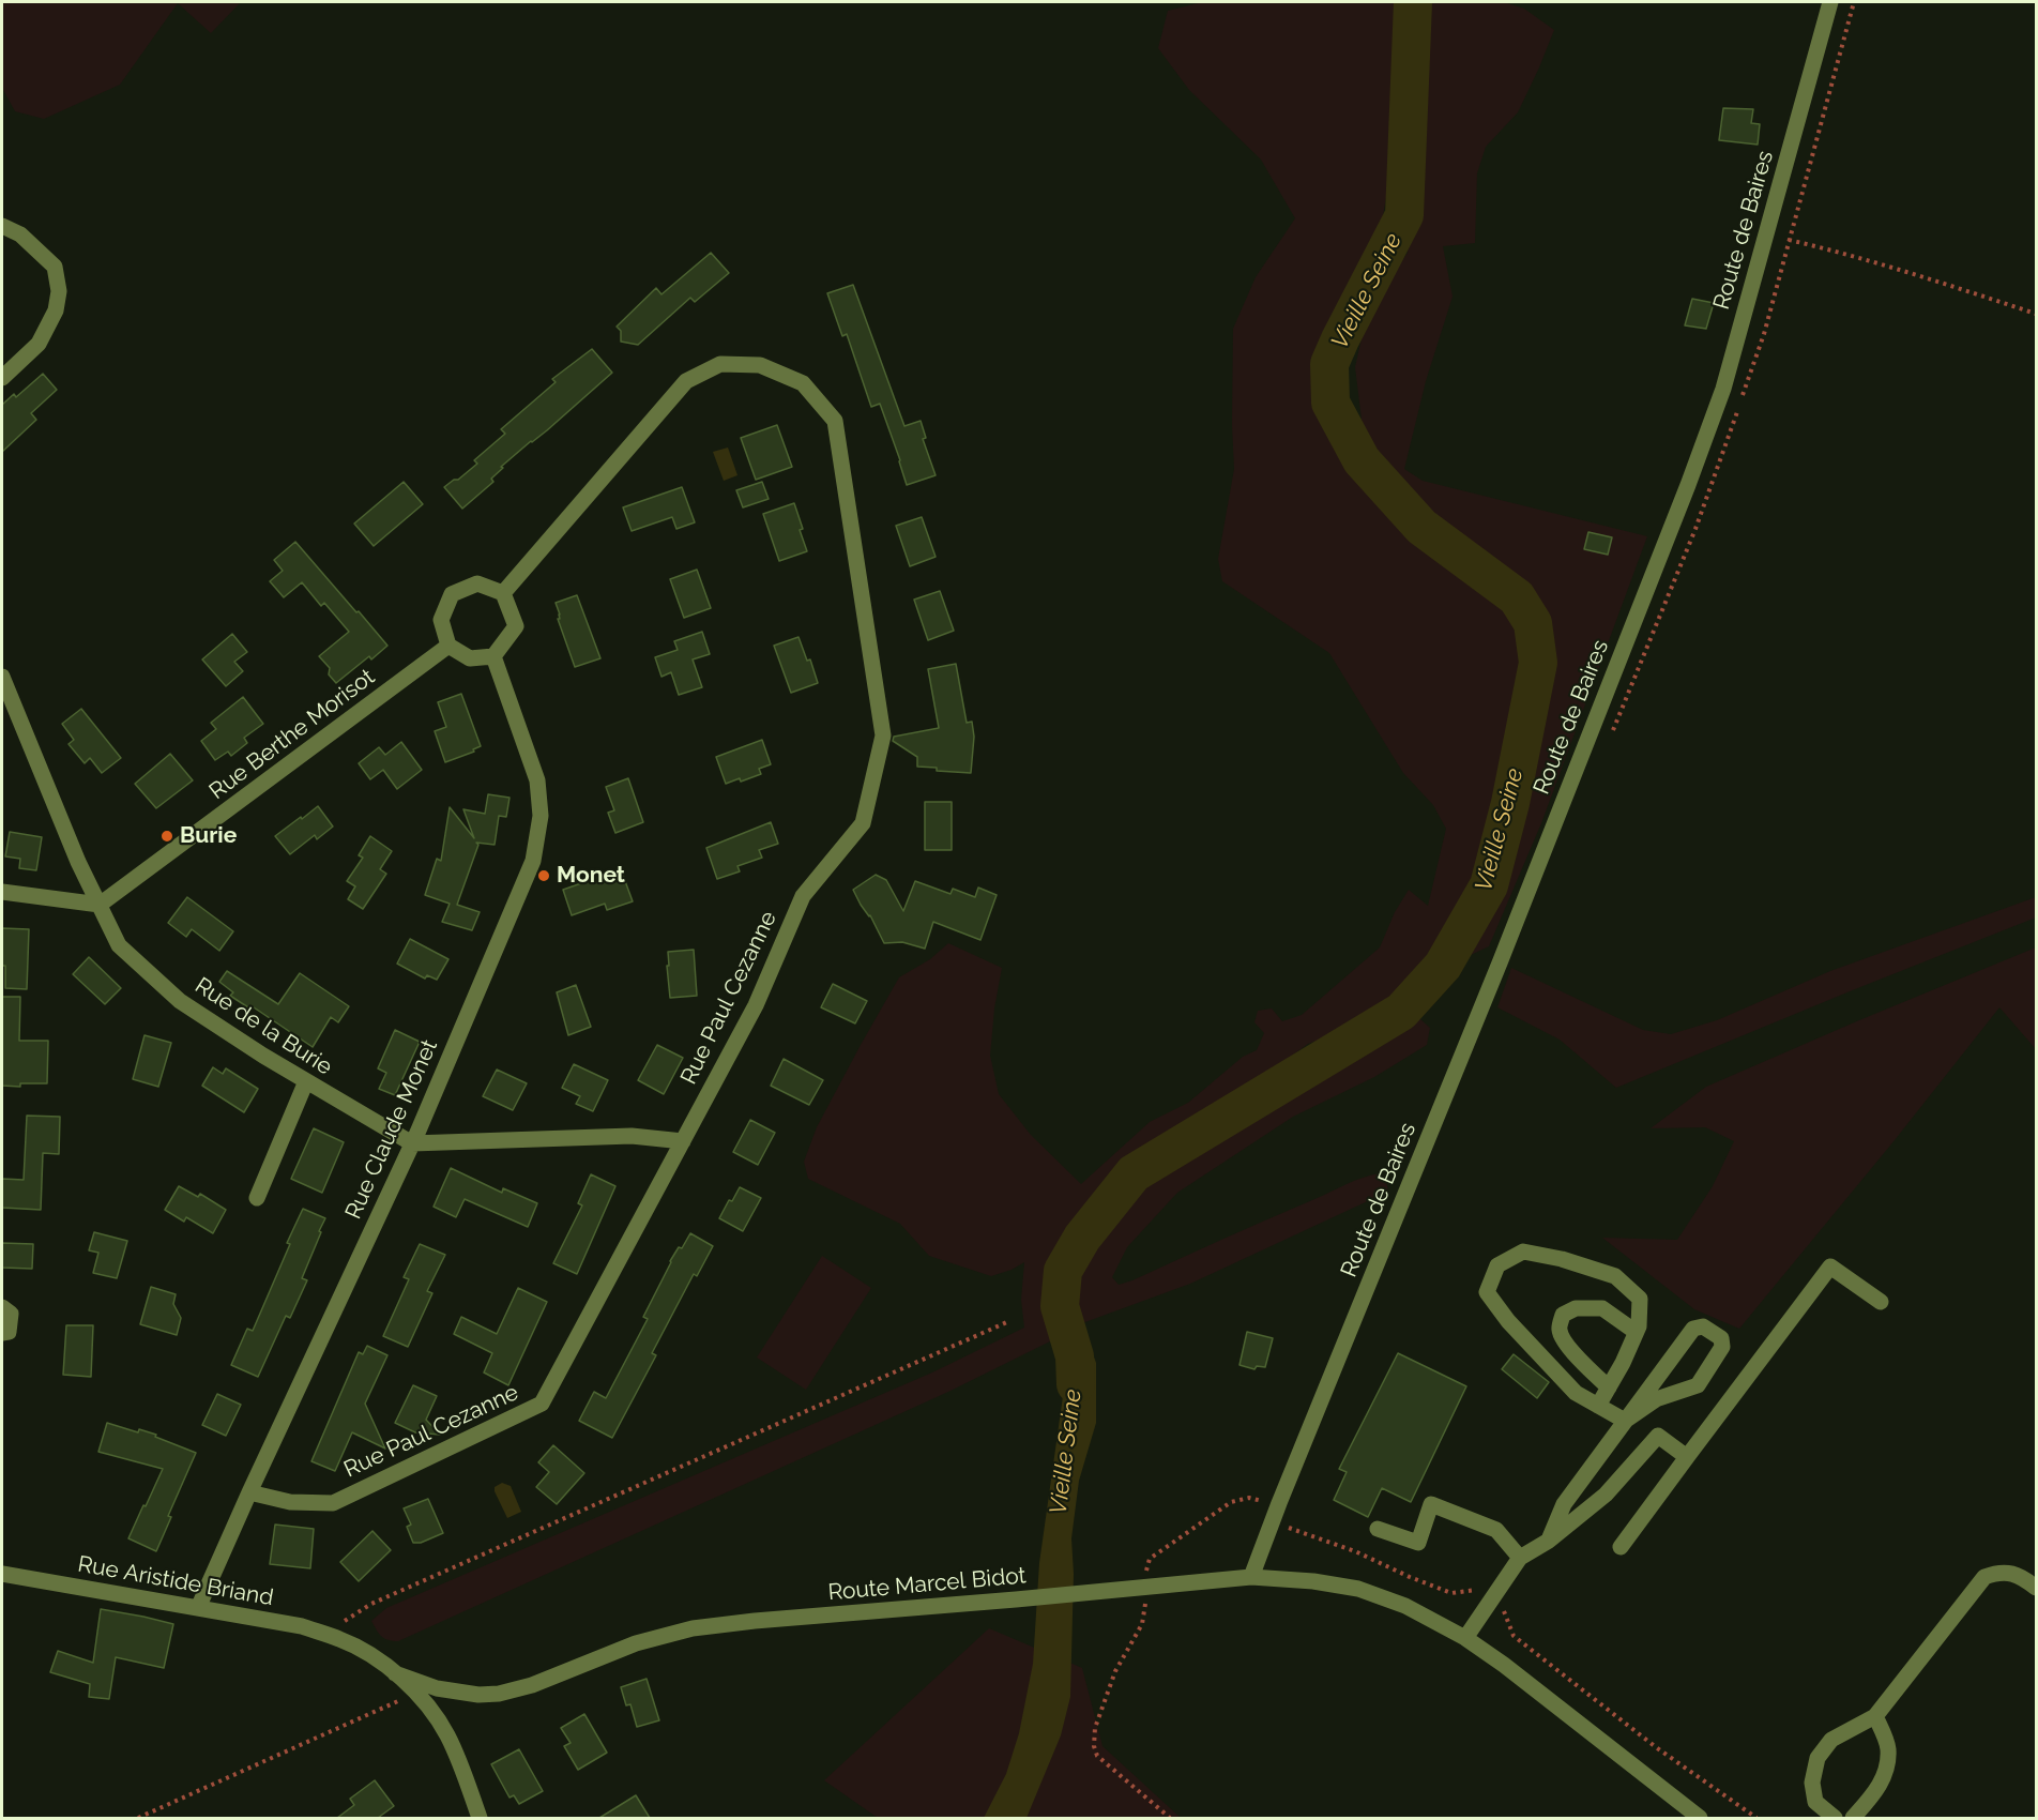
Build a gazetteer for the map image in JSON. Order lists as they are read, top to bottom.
{
  "streets": {
    "street": [
      "Route de Baires",
      "Rue Berthe Morisot",
      "Rue Paul Cezanne",
      "Rue de la Burie",
      "Rue Claude Monet",
      "Rue Aristide Briand",
      "Route Marcel Bidot"
    ]
  },
  "crossings": [
    ["Route de Baires", "Route Marcel Bidot"],
    ["Rue Berthe Morisot", "Rue Paul Cezanne"],
    ["Rue Berthe Morisot", "Rue de la Burie"],
    ["Rue Berthe Morisot", "Rue Claude Monet"],
    ["Rue Paul Cezanne", "Rue Claude Monet"],
    ["Rue de la Burie", "Rue Claude Monet"],
    ["Rue Claude Monet", "Rue Aristide Briand"],
    ["Rue Aristide Briand", "Route Marcel Bidot"]
  ],
  "water": ["Vieille Seine"],
  "places": ["Burie", "Monet"]
}
